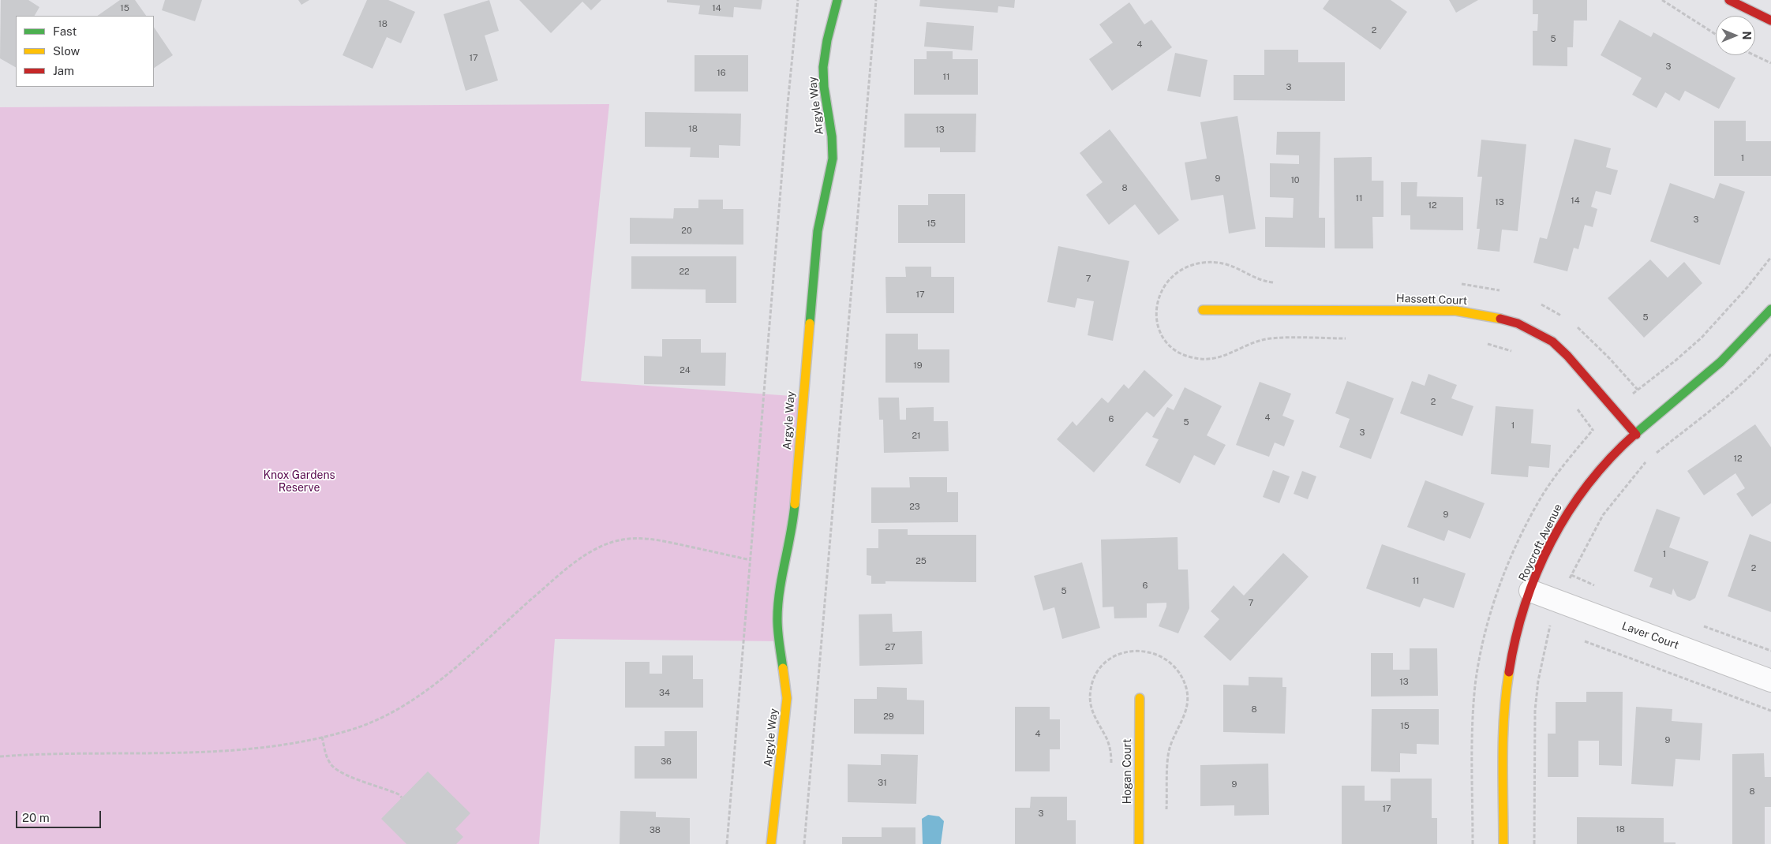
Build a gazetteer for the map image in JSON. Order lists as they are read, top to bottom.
{
  "streets": {
    "street": [
      "Argyle Way",
      "Hassett Court",
      "Roycroft Avenue",
      "Laver Court",
      "Hogan Court"
    ]
  },
  "crossings": [
    ["Hassett Court", "Roycroft Avenue"],
    ["Roycroft Avenue", "Laver Court"]
  ],
  "parks": ["Knox Gardens Reserve"],
  "house_numbers": [
    "15",
    "14",
    "18",
    "2",
    "5",
    "4",
    "17",
    "3",
    "16",
    "11",
    "3",
    "18",
    "13",
    "1",
    "9",
    "10",
    "8",
    "11",
    "14",
    "13",
    "12",
    "3",
    "15",
    "20",
    "22",
    "7",
    "17",
    "5",
    "19",
    "24",
    "2",
    "4",
    "6",
    "5",
    "1",
    "3",
    "21",
    "12",
    "23",
    "9",
    "1",
    "25",
    "2",
    "11",
    "6",
    "5",
    "7",
    "27",
    "13",
    "34",
    "8",
    "29",
    "15",
    "4",
    "9",
    "36",
    "31",
    "9",
    "8",
    "17",
    "3",
    "18",
    "38"
  ],
  "legend": ["Fast", "Slow", "Jam"],
  "scale_bar": "20 m",
  "north": "right"
}
